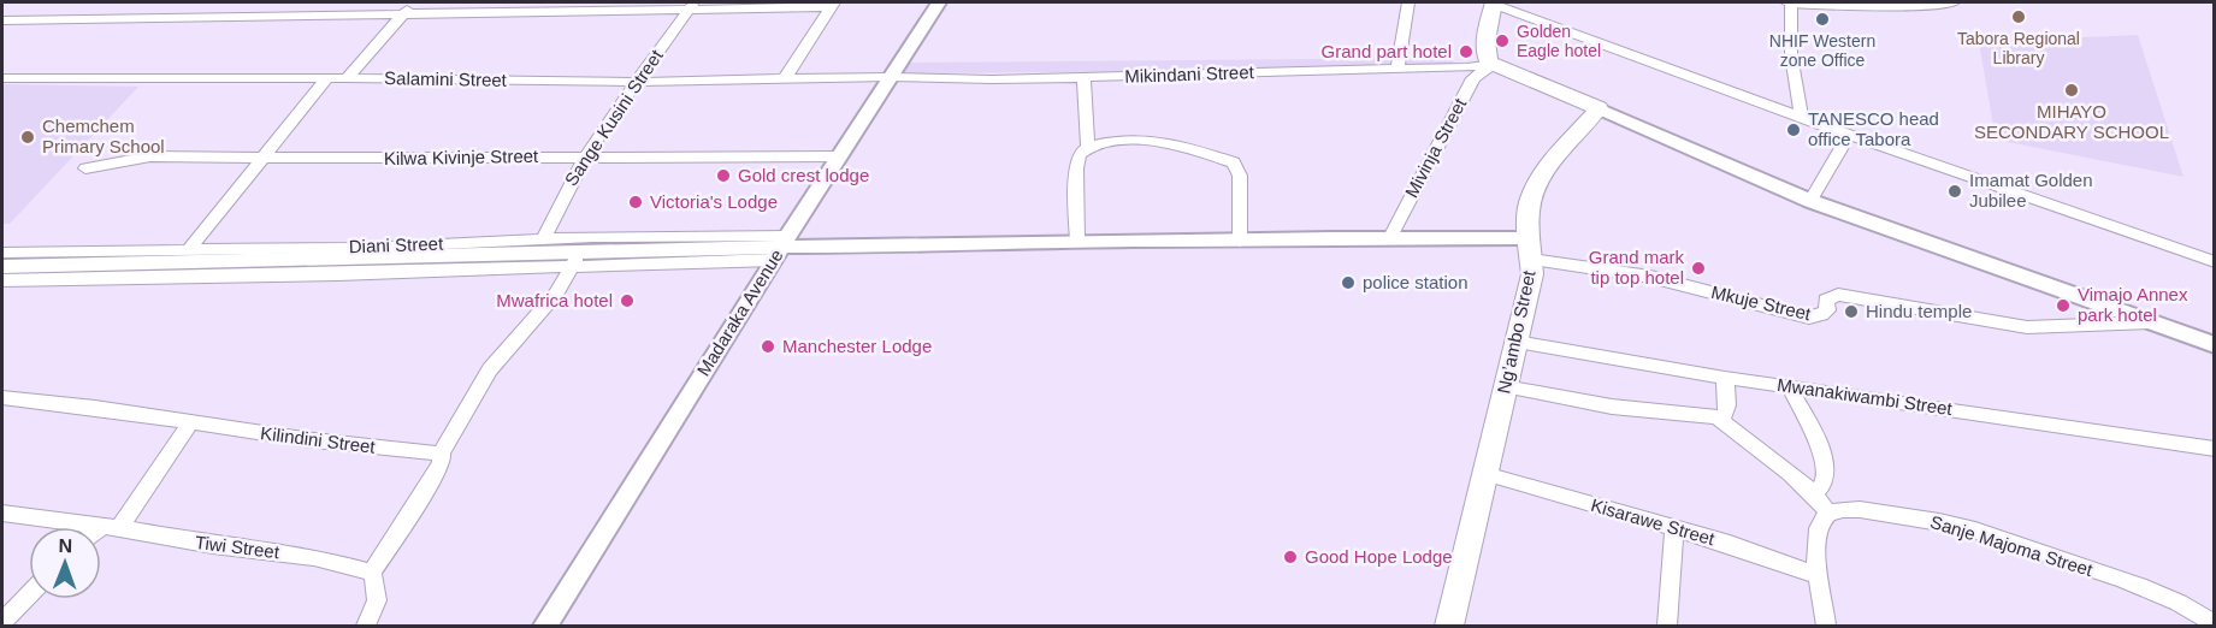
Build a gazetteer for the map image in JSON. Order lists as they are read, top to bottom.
{
  "streets": {
    "highway": ["Ng’ambo Street"],
    "main road": ["Madaraka Avenue"],
    "street": [
      "Mikindani Street",
      "Salamini Street",
      "Sange Kusini Street",
      "Mivinja Street",
      "Kilwa Kivinje Street",
      "Diani Street",
      "Mkuje Street",
      "Mwanakiwambi Street",
      "Kilindini Street",
      "Kisarawe Street",
      "Sanje Majoma Street",
      "Tiwi Street"
    ]
  },
  "crossings": [
    ["Mikindani Street", "Salamini Street"],
    ["Mikindani Street", "Mivinja Street"],
    ["Mikindani Street", "Madaraka Avenue"],
    ["Salamini Street", "Sange Kusini Street"],
    ["Salamini Street", "Madaraka Avenue"],
    ["Sange Kusini Street", "Kilwa Kivinje Street"],
    ["Sange Kusini Street", "Diani Street"],
    ["Kilwa Kivinje Street", "Madaraka Avenue"],
    ["Diani Street", "Madaraka Avenue"],
    ["Mkuje Street", "Ng’ambo Street"],
    ["Ng’ambo Street", "Mwanakiwambi Street"],
    ["Ng’ambo Street", "Kisarawe Street"]
  ],
  "places": [
    "Tabora Regional Library",
    "NHIF Western zone Office",
    "Golden Eagle hotel",
    "Grand part hotel",
    "MIHAYO SECONDARY SCHOOL",
    "TANESCO head office Tabora",
    "Chemchem Primary School",
    "Gold crest lodge",
    "Imamat Golden Jubilee",
    "Victoria's Lodge",
    "Grand mark tip top hotel",
    "police station",
    "Mwafrica hotel",
    "Vimajo Annex park hotel",
    "Hindu temple",
    "Manchester Lodge",
    "Good Hope Lodge"
  ],
  "north": "top"
}
